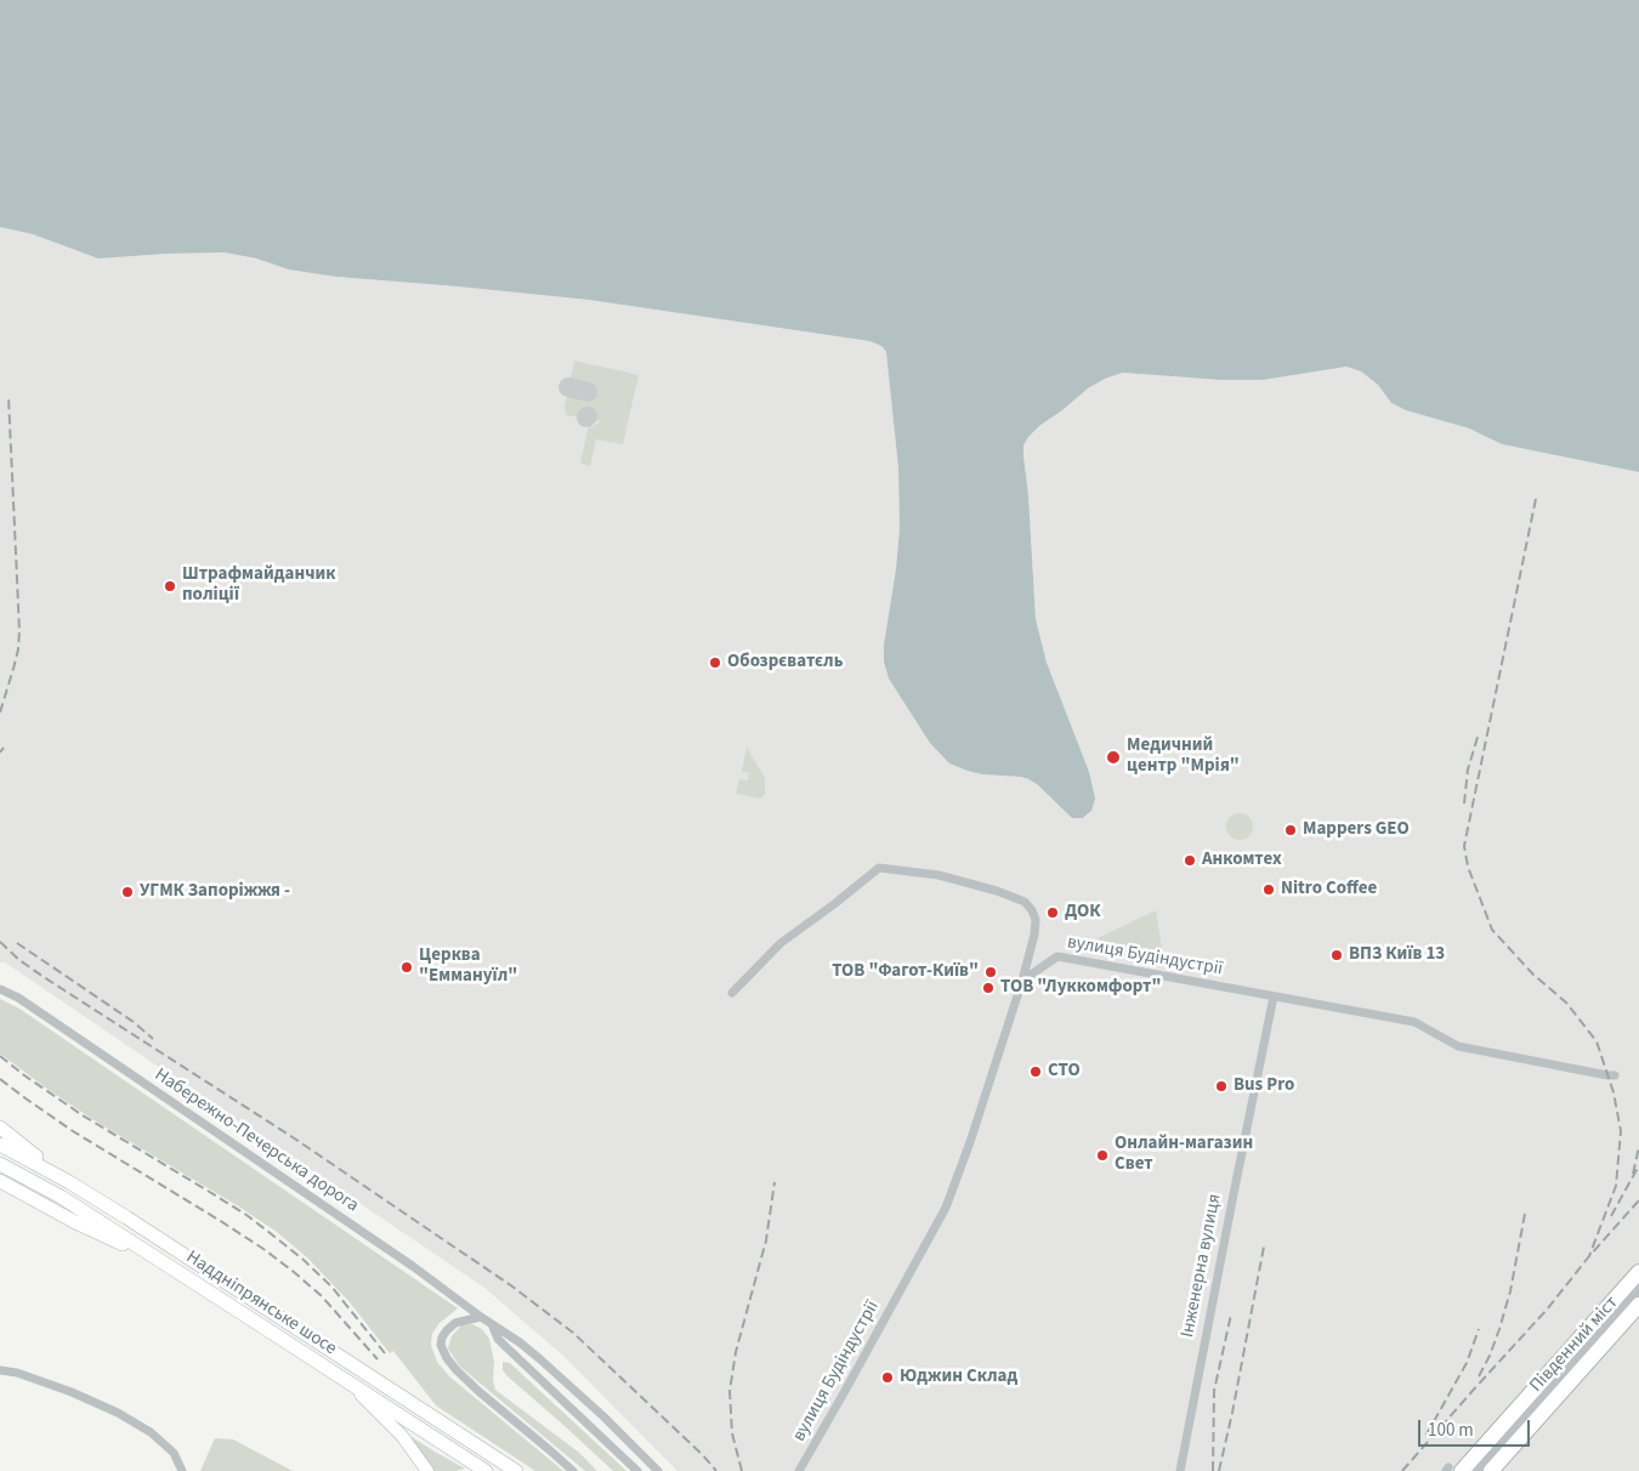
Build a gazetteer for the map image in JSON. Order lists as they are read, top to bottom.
{
  "streets": {
    "highway": ["Південний міст"],
    "main road": ["Наддніпрянське шосе"],
    "street": ["вулиця Будіндустрії", "Набережно-Печерська дорога", "Інженерна вулиця"]
  },
  "crossings": [
    ["вулиця Будіндустрії", "Інженерна вулиця"]
  ],
  "places": [
    "Штрафмайданчик поліції",
    "Обозрєватєль",
    "Медичний центр \"Мрія\"",
    "Mappers GEO",
    "Анкомтех",
    "Nitro Coffee",
    "УГМК Запоріжжя -",
    "ДОК",
    "ВПЗ Київ 13",
    "Церква \"Еммануїл\"",
    "ТОВ \"Фагот-Київ\"",
    "ТОВ \"Луккомфорт\"",
    "СТО",
    "Bus Pro",
    "Онлайн-магазин Свет",
    "Юджин Склад"
  ],
  "scale_bar": "100 m"
}
